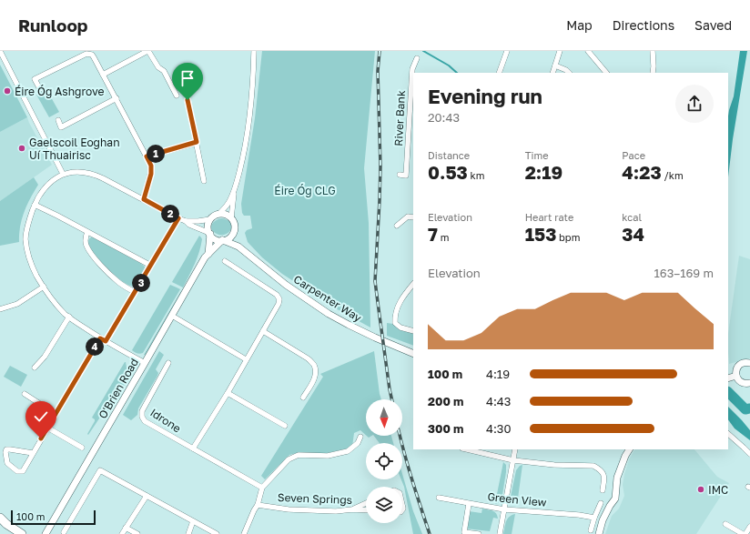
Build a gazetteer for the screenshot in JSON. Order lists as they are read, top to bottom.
{
  "streets": {
    "street": [
      "River Bank",
      "Carpenter Way",
      "O'Brien Road",
      "Idrone",
      "Seven Springs",
      "Green View"
    ]
  },
  "crossings": [
    ["Carpenter Way", "O'Brien Road"],
    ["Idrone", "Seven Springs"]
  ],
  "parks": ["Éire Óg CLG"],
  "places": ["Éire Óg Ashgrove", "Gaelscoil Eoghan Uí Thuairisc", "IMC"],
  "scale_bar": "100 m",
  "north": "bottom",
  "page": {
    "header": "Runloop",
    "nav": ["Map", "Directions", "Saved"],
    "heading": ["Evening run", "20:43"],
    "stats": [
      ["Distance", "0.53 km"],
      ["Time", "2:19"],
      ["Pace", "4:23 /km"],
      ["Elevation", "7 m"],
      ["Heart rate", "153 bpm"],
      ["kcal", "34"]
    ],
    "pins": [
      "1",
      "2",
      "3",
      "4"
    ],
    "chart": ["Elevation", "163–169 m"],
    "list": [
      {
        "name": "100 m",
        "note": "4:19"
      },
      {
        "name": "200 m",
        "note": "4:43"
      },
      {
        "name": "300 m",
        "note": "4:30"
      }
    ],
    "scale": "100 m"
  }
}
